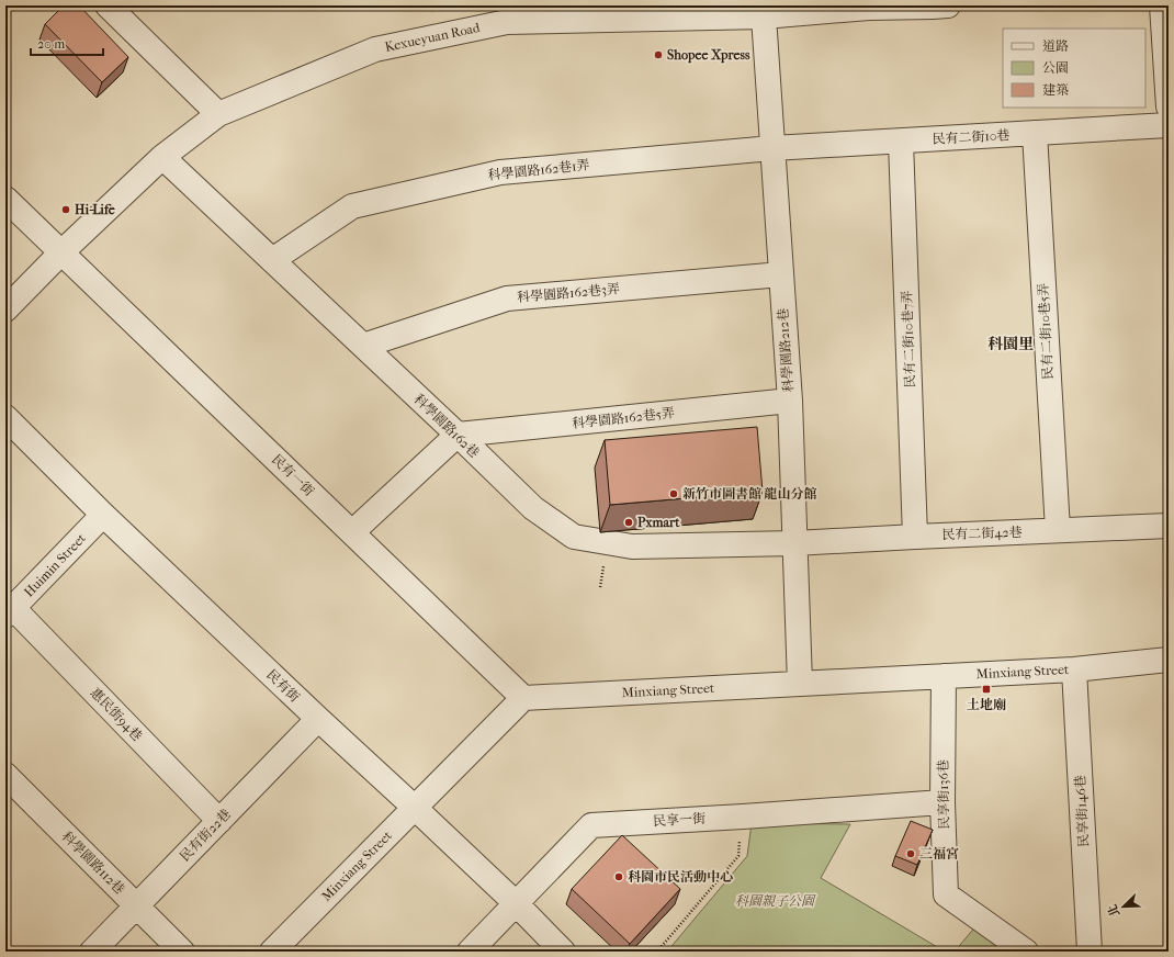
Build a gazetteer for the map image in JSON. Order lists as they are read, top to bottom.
{
  "streets": {
    "street": [
      "Kexueyuan Road",
      "民有二街10巷",
      "科學園路162巷1弄",
      "科學園路162巷3弄",
      "民有二街10巷5弄",
      "民有二街10巷7弄",
      "科學園路212巷",
      "科學園路162巷5弄",
      "科學園路162巷",
      "民有一街",
      "民有二街42巷",
      "Huimin Street",
      "Minxiang Street",
      "民有街",
      "惠民街94巷",
      "民享街136巷",
      "民享街146巷",
      "民享一街",
      "民有街22巷",
      "科學園路112巷"
    ]
  },
  "crossings": [
    ["Kexueyuan Road", "科學園路212巷"],
    ["Kexueyuan Road", "科學園路162巷"],
    ["Kexueyuan Road", "民有一街"],
    ["民有二街10巷", "科學園路162巷1弄"],
    ["民有二街10巷", "民有二街10巷5弄"],
    ["民有二街10巷", "民有二街10巷7弄"],
    ["民有二街10巷", "科學園路212巷"],
    ["科學園路162巷1弄", "科學園路212巷"],
    ["科學園路162巷1弄", "科學園路162巷"],
    ["科學園路162巷3弄", "科學園路212巷"],
    ["科學園路162巷3弄", "科學園路162巷"],
    ["民有二街10巷5弄", "民有二街42巷"],
    ["民有二街10巷7弄", "民有二街42巷"],
    ["科學園路212巷", "科學園路162巷5弄"],
    ["科學園路212巷", "科學園路162巷"],
    ["科學園路212巷", "民有二街42巷"],
    ["科學園路212巷", "Minxiang Street"],
    ["科學園路162巷5弄", "科學園路162巷"],
    ["科學園路162巷", "民有二街42巷"],
    ["民有一街", "Minxiang Street"],
    ["Huimin Street", "民有街"],
    ["Huimin Street", "惠民街94巷"],
    ["Minxiang Street", "民有街"],
    ["Minxiang Street", "民享街136巷"],
    ["Minxiang Street", "民享街146巷"],
    ["民有街", "民享一街"],
    ["民有街", "民有街22巷"],
    ["惠民街94巷", "民有街22巷"],
    ["民享街136巷", "民享一街"],
    ["民有街22巷", "科學園路112巷"]
  ],
  "districts": ["科園里"],
  "parks": ["科園親子公園"],
  "places": {
    "other": [
      "Shopee Xpress",
      "Hi-Life",
      "新竹市圖書館 龍山分館",
      "Pxmart",
      "三福宮",
      "科園市民活動中心"
    ],
    "transit": ["土地廟"]
  },
  "legend": ["道路", "公園", "建築"],
  "scale_bar": "20 m",
  "north": "bottom left"
}
